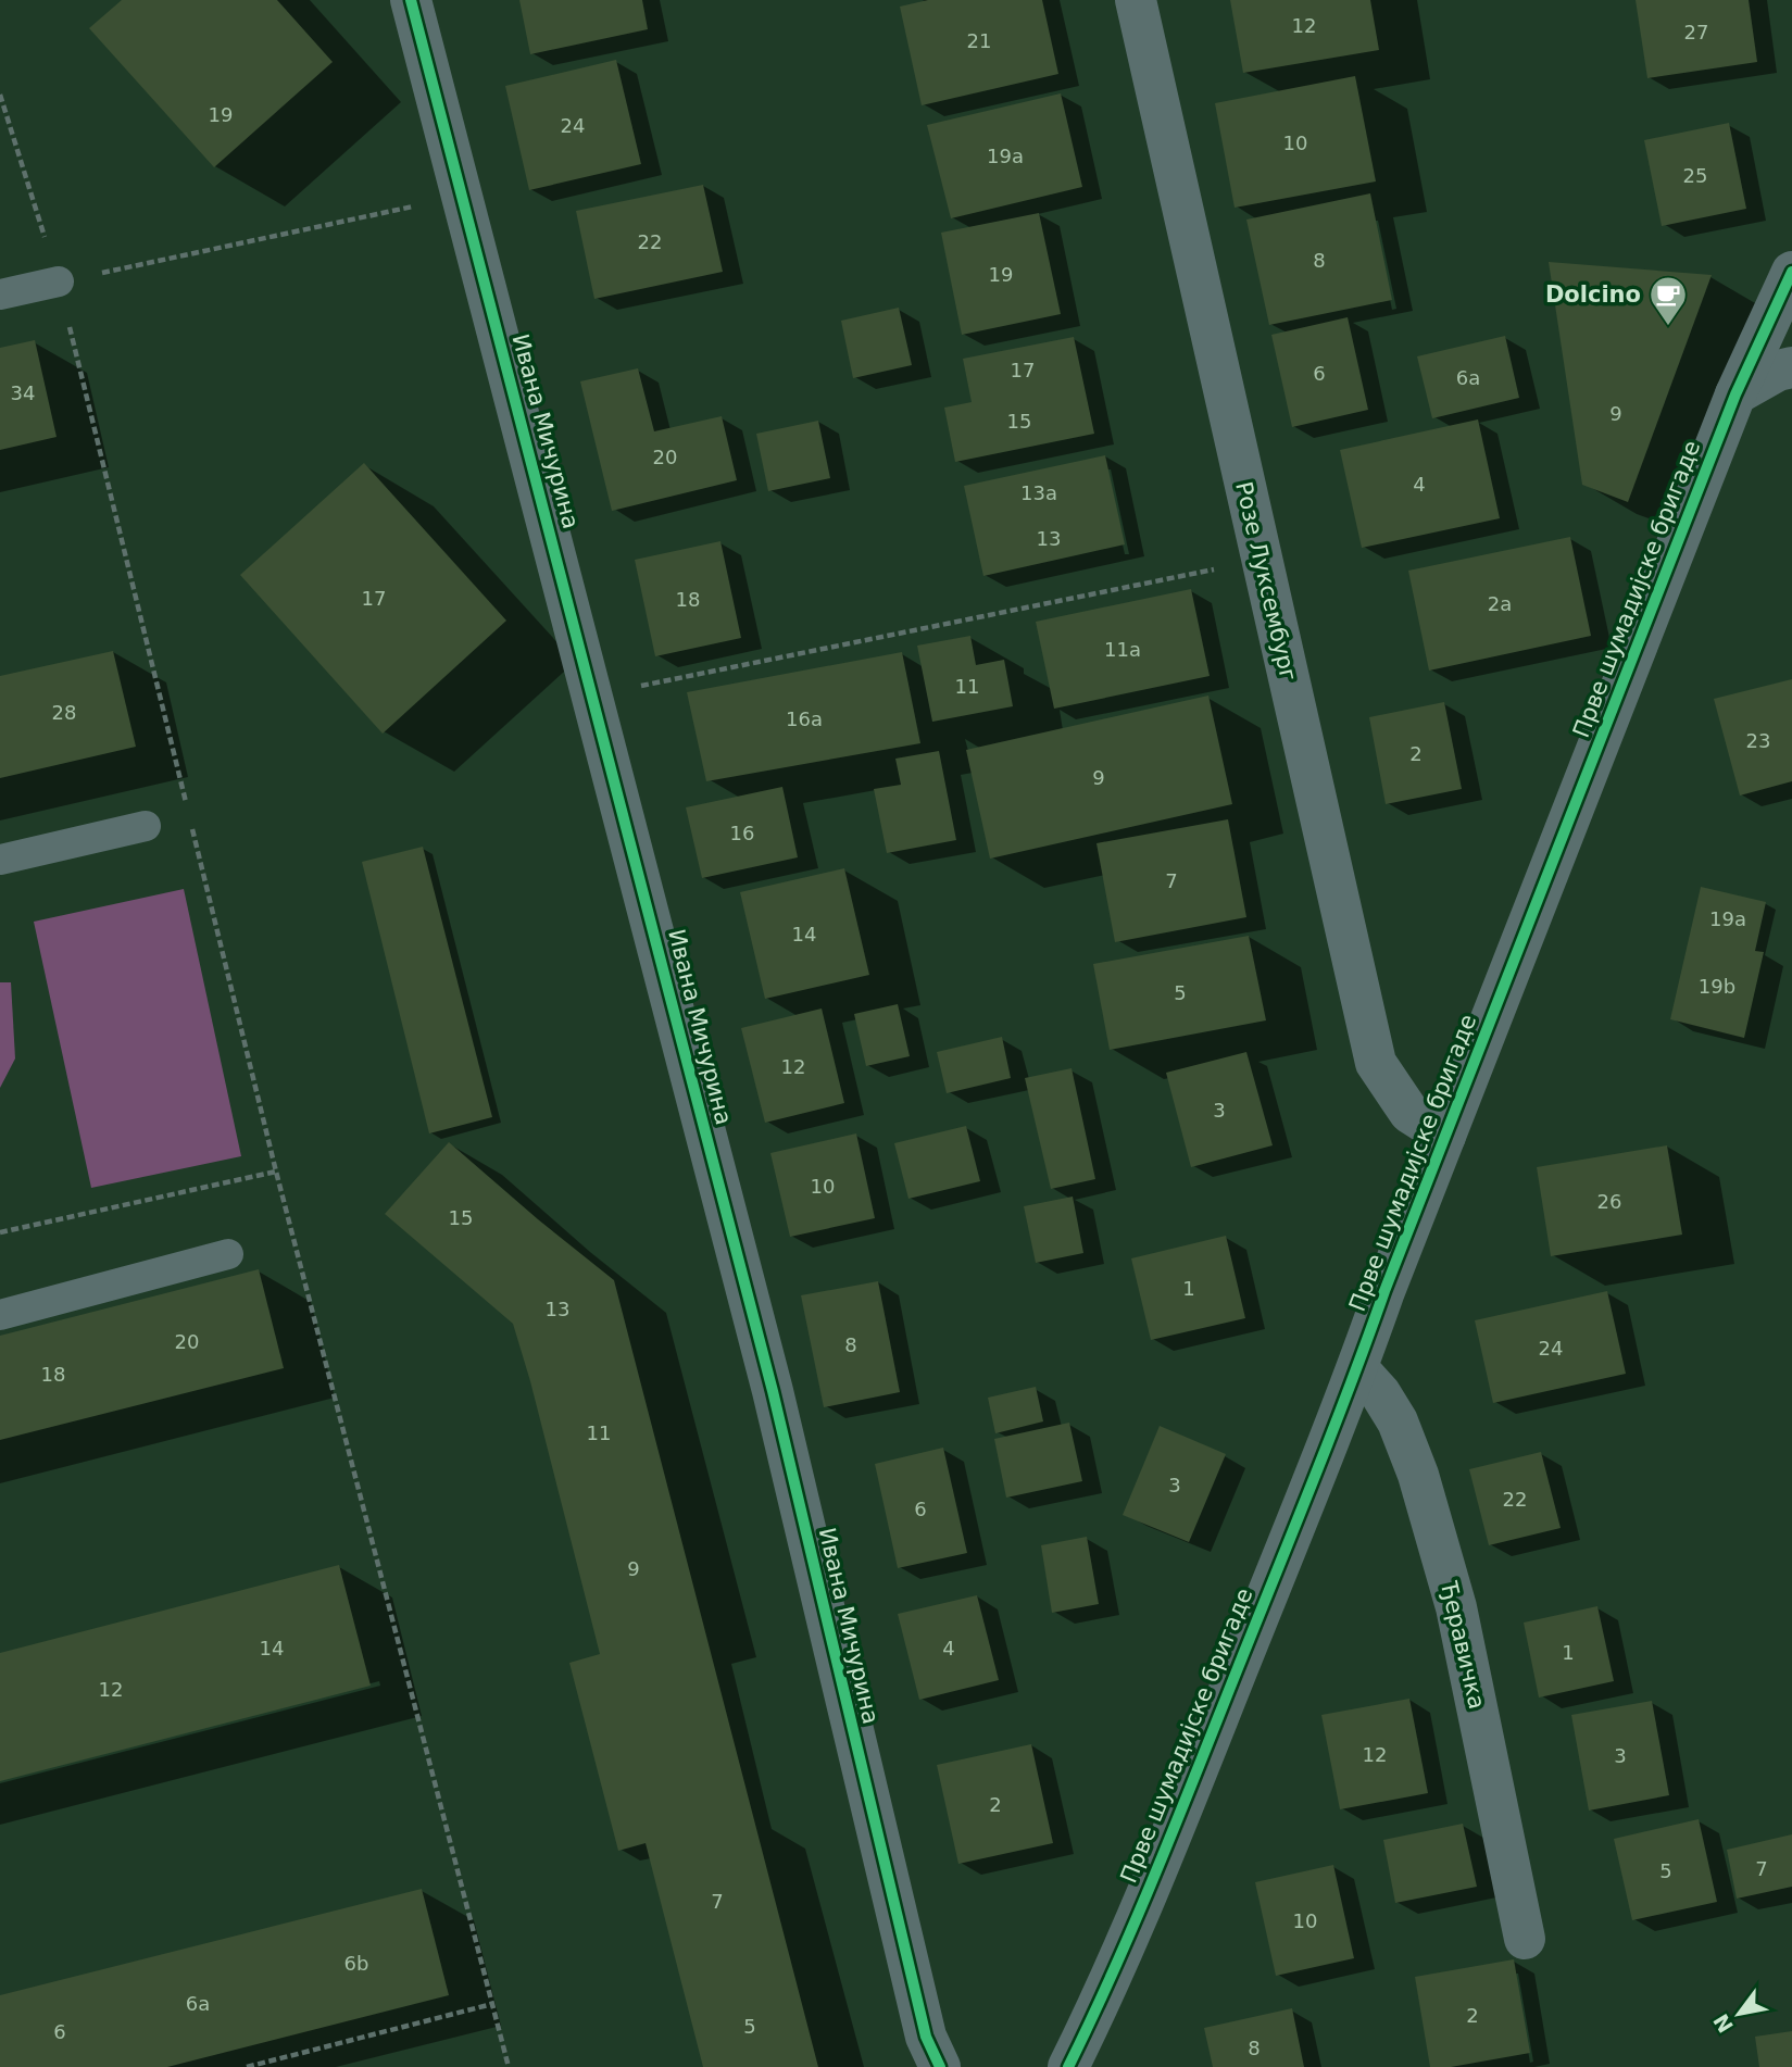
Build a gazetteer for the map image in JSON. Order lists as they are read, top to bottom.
{
  "streets": {
    "street": [
      "Ивана Мичурина",
      "Розе Луксембург",
      "Прве шумадијске бригаде",
      "Ђеравичка"
    ]
  },
  "crossings": [
    ["Розе Луксембург", "Прве шумадијске бригаде"],
    ["Прве шумадијске бригаде", "Ђеравичка"]
  ],
  "places": {
    "cafe": ["Dolcino"]
  },
  "house_numbers": [
    "12",
    "27",
    "21",
    "19",
    "24",
    "10",
    "19a",
    "25",
    "22",
    "8",
    "19",
    "17",
    "6",
    "6a",
    "34",
    "9",
    "15",
    "20",
    "4",
    "13a",
    "13",
    "17",
    "18",
    "2a",
    "11a",
    "11",
    "28",
    "16a",
    "23",
    "2",
    "9",
    "16",
    "7",
    "19a",
    "14",
    "19b",
    "5",
    "12",
    "3",
    "10",
    "26",
    "15",
    "1",
    "13",
    "20",
    "8",
    "24",
    "18",
    "11",
    "3",
    "22",
    "6",
    "9",
    "14",
    "4",
    "1",
    "12",
    "12",
    "3",
    "2",
    "7",
    "5",
    "7",
    "10",
    "6b",
    "6a",
    "2",
    "5",
    "6",
    "8"
  ],
  "north": "bottom left"
}
